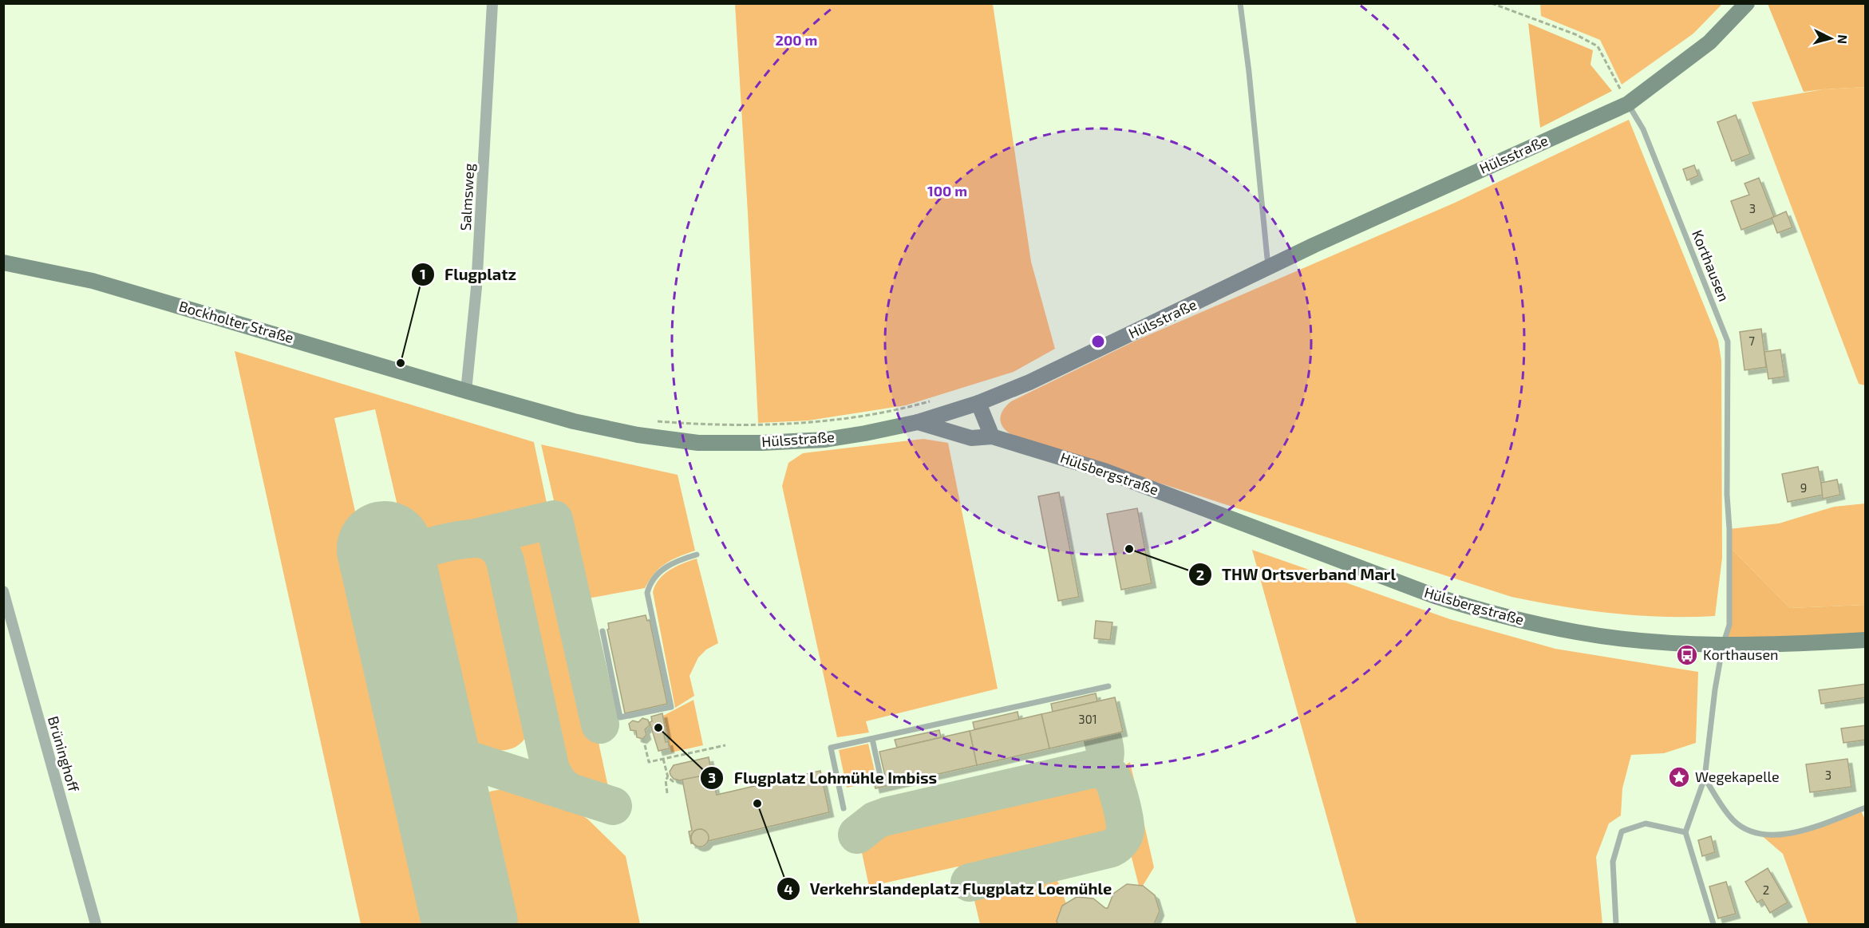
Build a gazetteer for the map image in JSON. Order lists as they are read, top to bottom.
{
  "streets": {
    "street": [
      "Hülsstraße",
      "Salmsweg",
      "Bockholter Straße",
      "Hülsbergstraße",
      "Brüninghoff"
    ],
    "lane": ["Korthausen"]
  },
  "crossings": [
    ["Hülsstraße", "Salmsweg"],
    ["Hülsstraße", "Korthausen"],
    ["Hülsstraße", "Bockholter Straße"],
    ["Hülsstraße", "Hülsbergstraße"],
    ["Salmsweg", "Bockholter Straße"],
    ["Korthausen", "Hülsbergstraße"]
  ],
  "places": {
    "other": [
      "Flugplatz",
      "THW Ortsverband Marl",
      "Flugplatz Lohmühle Imbiss",
      "Verkehrslandeplatz Flugplatz Loemühle"
    ],
    "bus stop": ["Korthausen"],
    "place": ["Wegekapelle"]
  },
  "house_numbers": [
    "3",
    "7",
    "9",
    "301",
    "3",
    "2"
  ],
  "north": "right",
  "rings": ["200 m", "100 m"]
}
